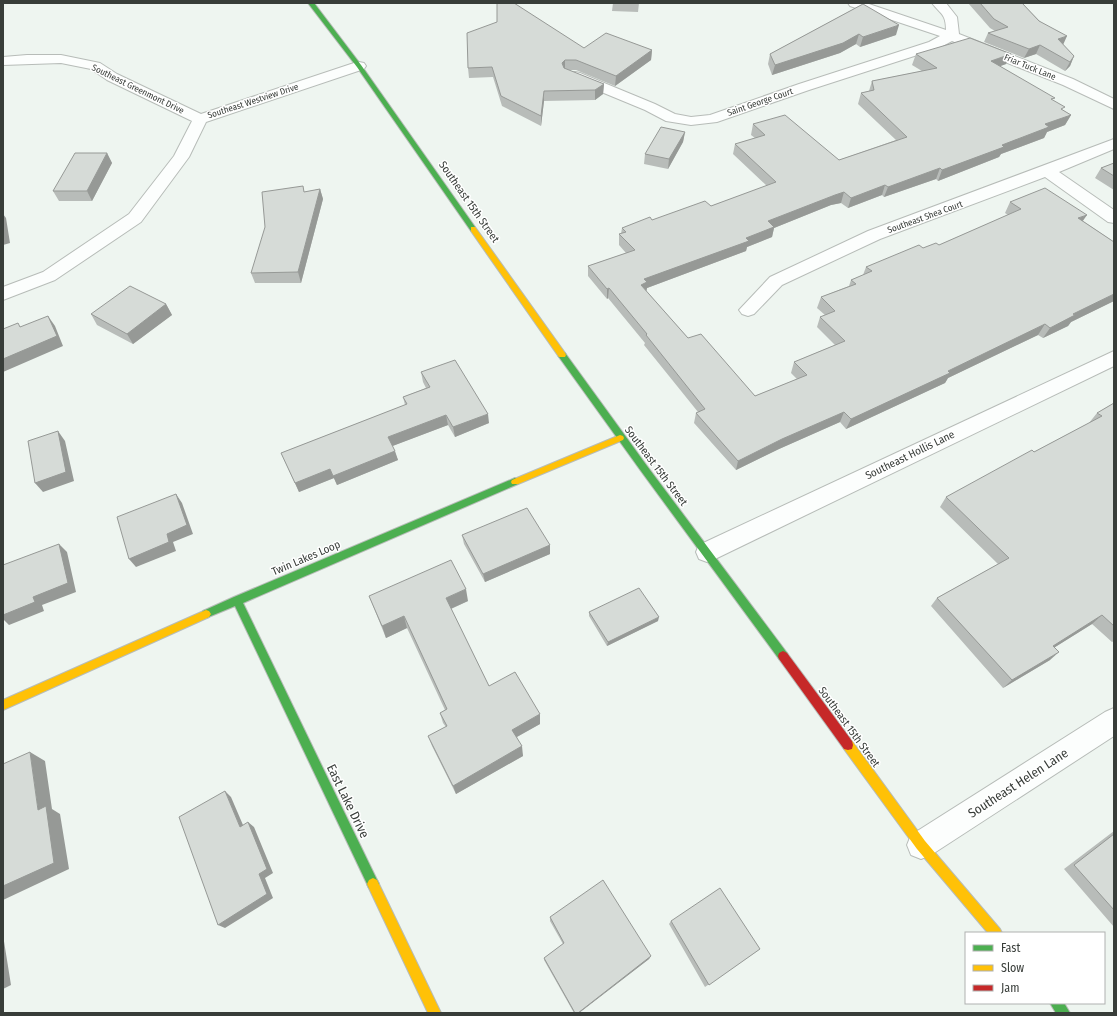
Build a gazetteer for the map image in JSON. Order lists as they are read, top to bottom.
{
  "streets": {
    "main road": ["Southeast 15th Street", "Twin Lakes Loop", "East Lake Drive"],
    "street": [
      "Friar Tuck Lane",
      "Southeast Greenmont Drive",
      "Southeast Westview Drive",
      "Saint George Court",
      "Southeast Shea Court",
      "Southeast Hollis Lane",
      "Southeast Helen Lane"
    ]
  },
  "crossings": [
    ["Friar Tuck Lane", "Saint George Court"],
    ["Southeast Greenmont Drive", "Southeast Westview Drive"],
    ["Southeast Westview Drive", "Southeast 15th Street"],
    ["Southeast 15th Street", "Southeast Hollis Lane"],
    ["Southeast 15th Street", "Twin Lakes Loop"],
    ["Southeast 15th Street", "Southeast Helen Lane"],
    ["Twin Lakes Loop", "East Lake Drive"]
  ],
  "legend": ["Fast", "Slow", "Jam"]
}
